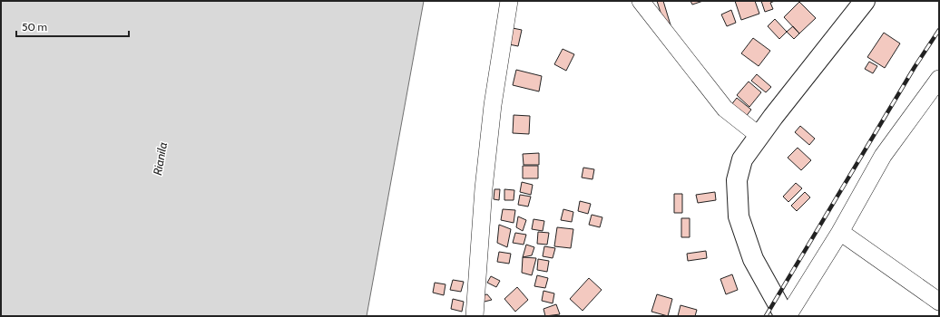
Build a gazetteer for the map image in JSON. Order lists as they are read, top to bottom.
{
  "water": ["Rianila"],
  "scale_bar": "50 m"
}
